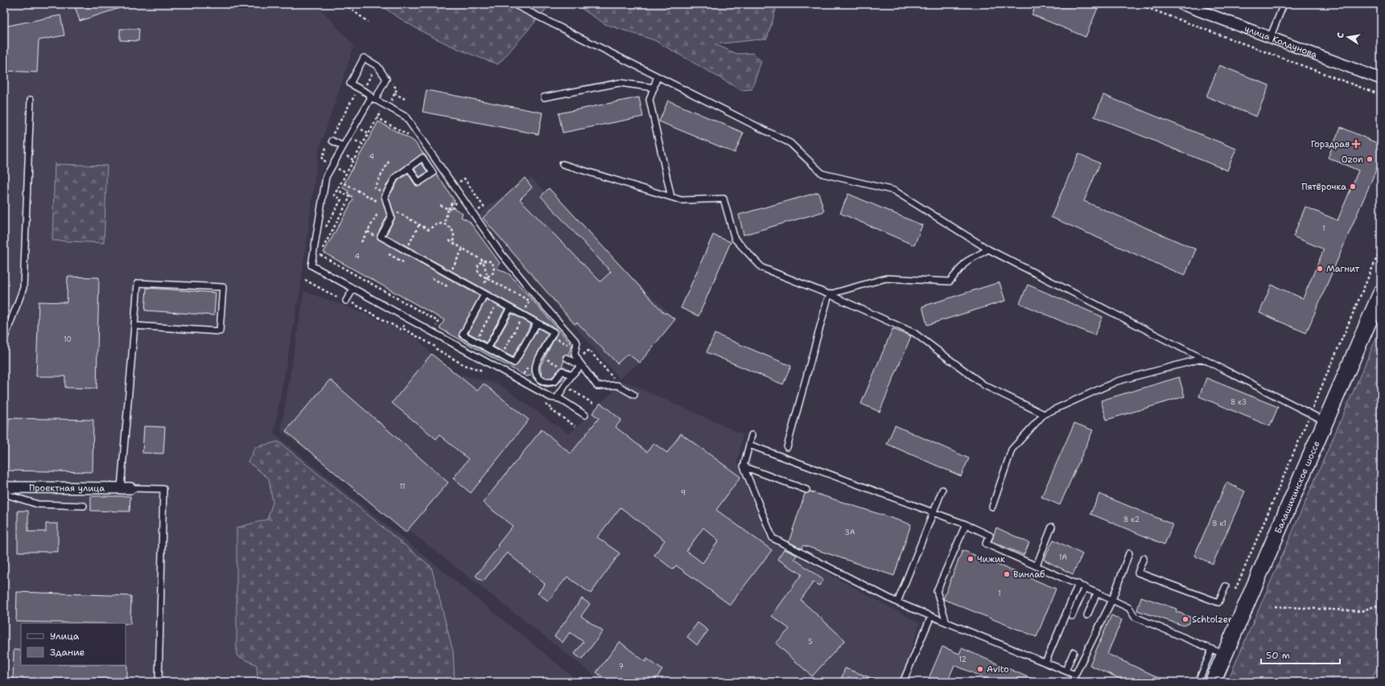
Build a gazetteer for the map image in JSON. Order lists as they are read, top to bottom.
{
  "streets": {
    "main road": ["Балашихинское шоссе"],
    "street": ["улица Колдунова", "Проектная улица"]
  },
  "places": {
    "health": ["Горздрав"],
    "other": [
      "Ozon",
      "Пятёрочка",
      "Магнит",
      "Чижик",
      "Винлаб",
      "Schtolzer",
      "Avito"
    ]
  },
  "house_numbers": [
    "4",
    "1",
    "4",
    "10",
    "8 к3",
    "11",
    "9",
    "8 к2",
    "8 к1",
    "3А",
    "1А",
    "1",
    "5",
    "12",
    "7"
  ],
  "legend": ["Улица", "Здание"],
  "scale_bar": "50 m",
  "north": "left"
}
